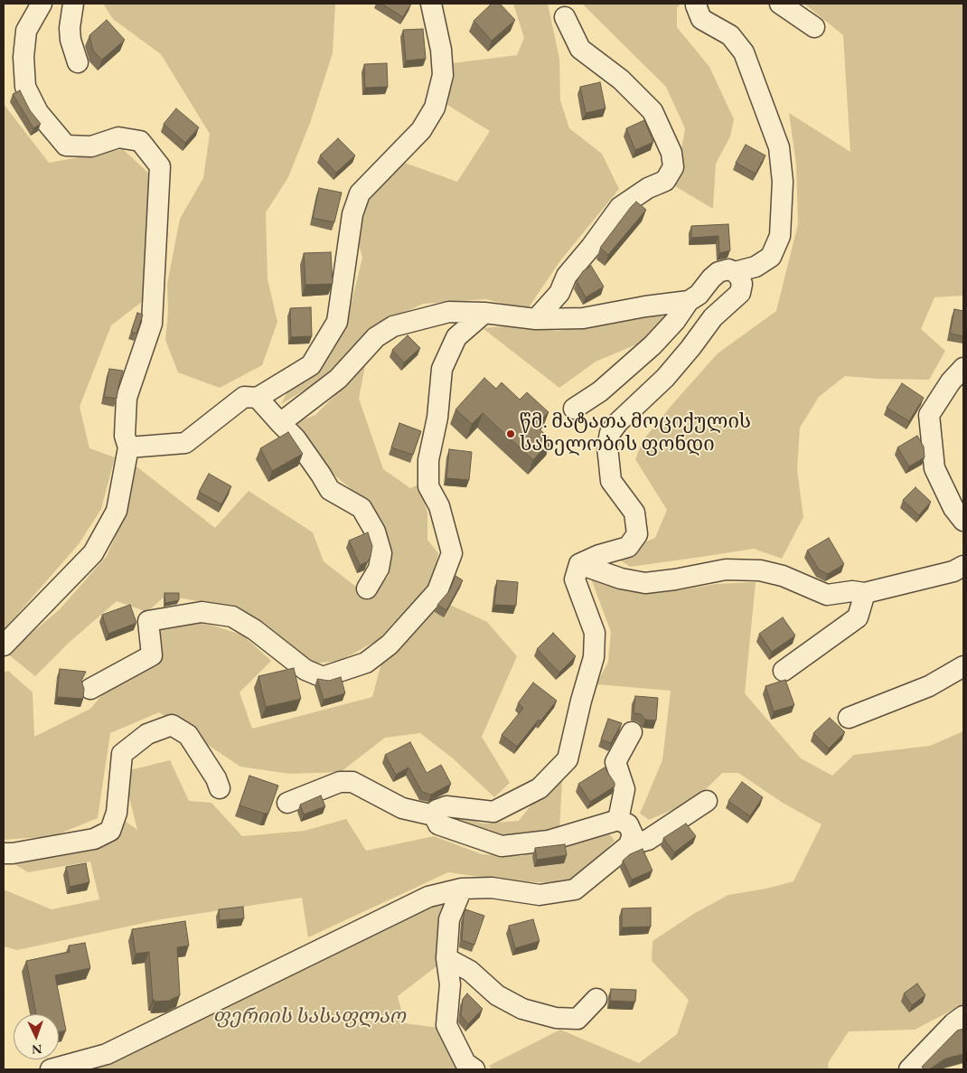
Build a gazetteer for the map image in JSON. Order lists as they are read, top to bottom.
{
  "parks": ["ფერიის სასაფლაო"],
  "places": ["წმ. მატათა მოციქულის სახელობის ფონდი"],
  "north": "bottom"
}
